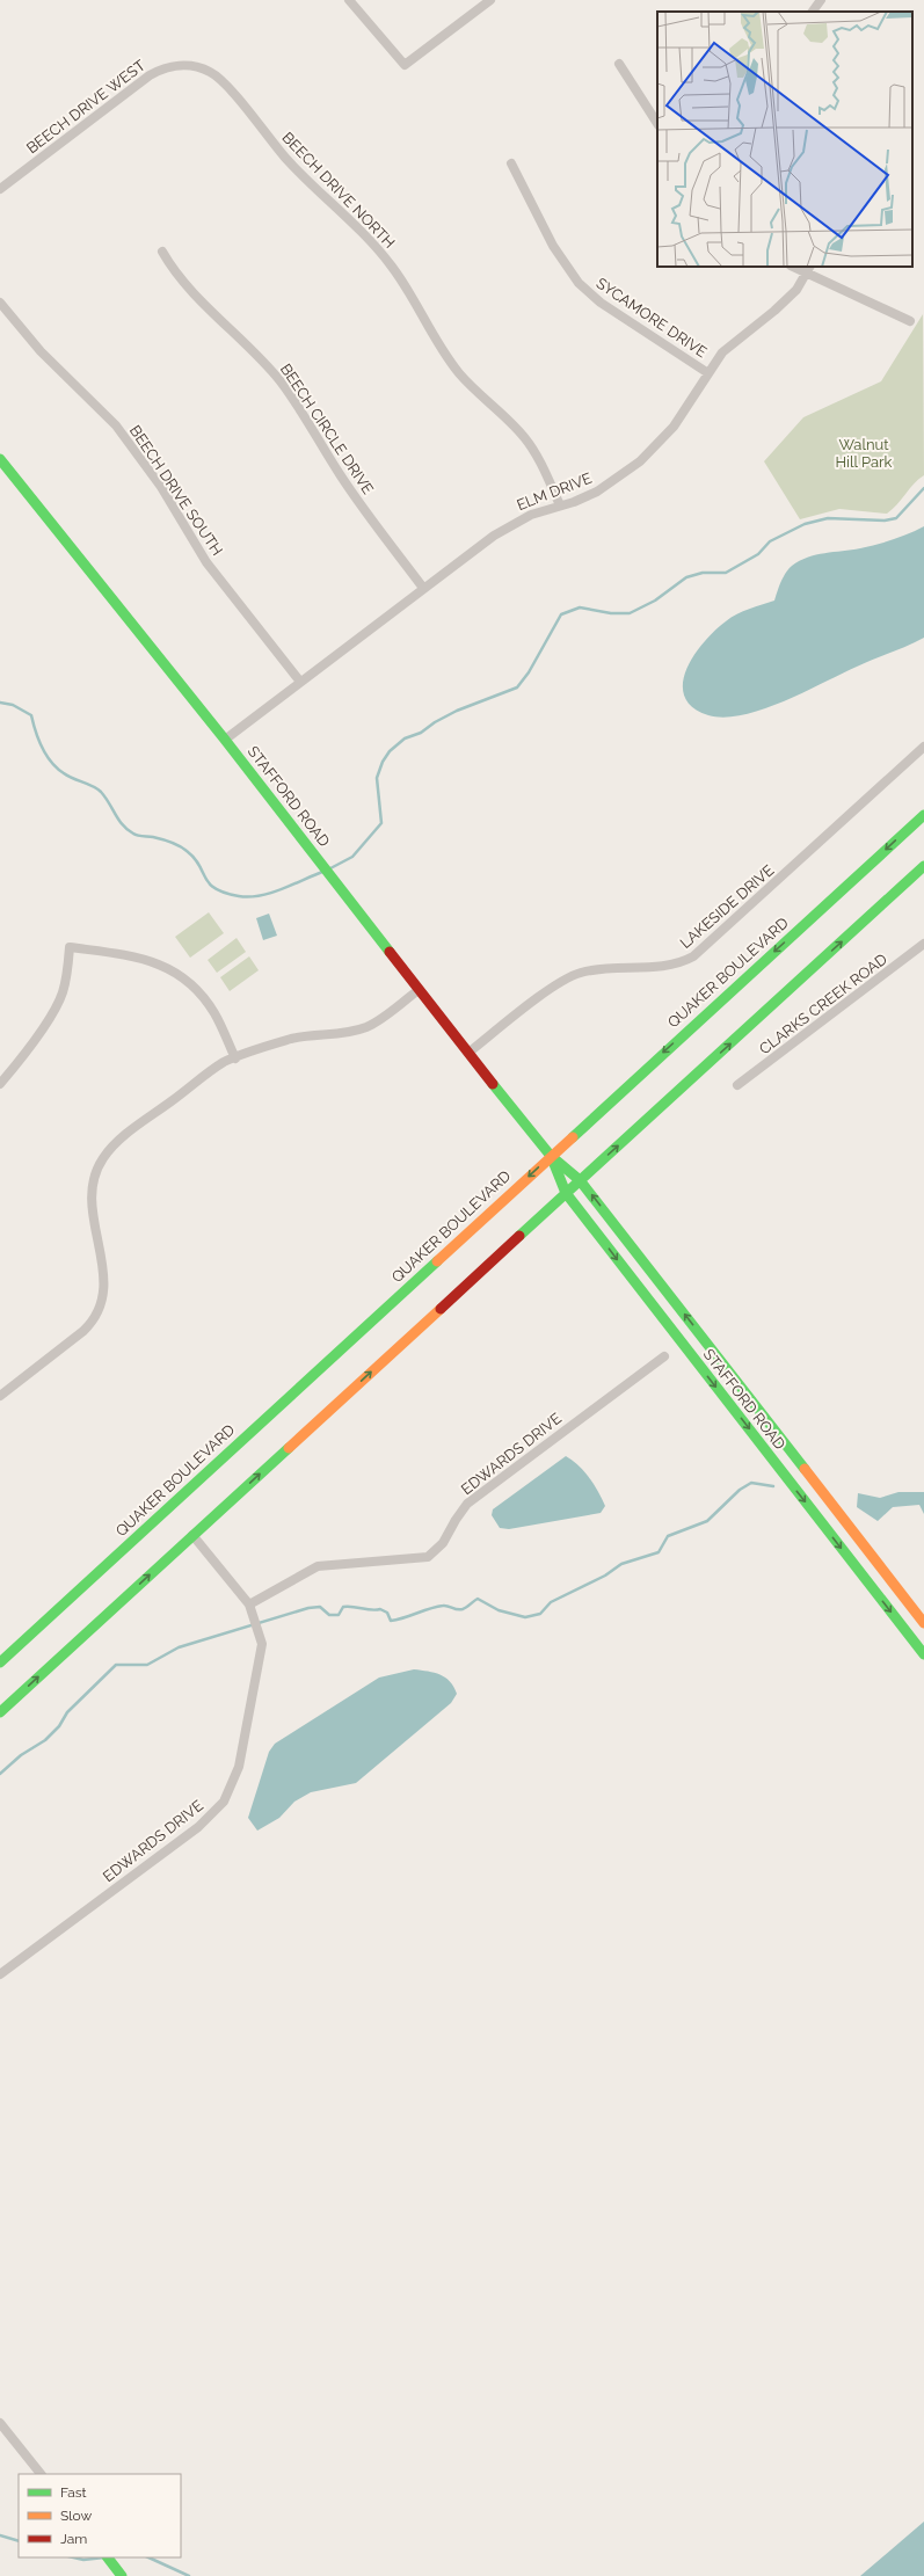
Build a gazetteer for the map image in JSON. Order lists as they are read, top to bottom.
{
  "streets": {
    "main road": ["STAFFORD ROAD", "QUAKER BOULEVARD"],
    "street": [
      "BEECH DRIVE WEST",
      "BEECH DRIVE NORTH",
      "SYCAMORE DRIVE",
      "BEECH CIRCLE DRIVE",
      "BEECH DRIVE SOUTH",
      "ELM DRIVE",
      "LAKESIDE DRIVE",
      "CLARKS CREEK ROAD",
      "EDWARDS DRIVE"
    ]
  },
  "crossings": [
    ["BEECH DRIVE WEST", "BEECH DRIVE NORTH"],
    ["BEECH DRIVE NORTH", "ELM DRIVE"],
    ["SYCAMORE DRIVE", "ELM DRIVE"],
    ["BEECH CIRCLE DRIVE", "ELM DRIVE"],
    ["BEECH DRIVE SOUTH", "ELM DRIVE"],
    ["ELM DRIVE", "STAFFORD ROAD"],
    ["STAFFORD ROAD", "LAKESIDE DRIVE"],
    ["STAFFORD ROAD", "QUAKER BOULEVARD"]
  ],
  "parks": ["Walnut Hill Park"],
  "legend": ["Fast", "Slow", "Jam"]
}
